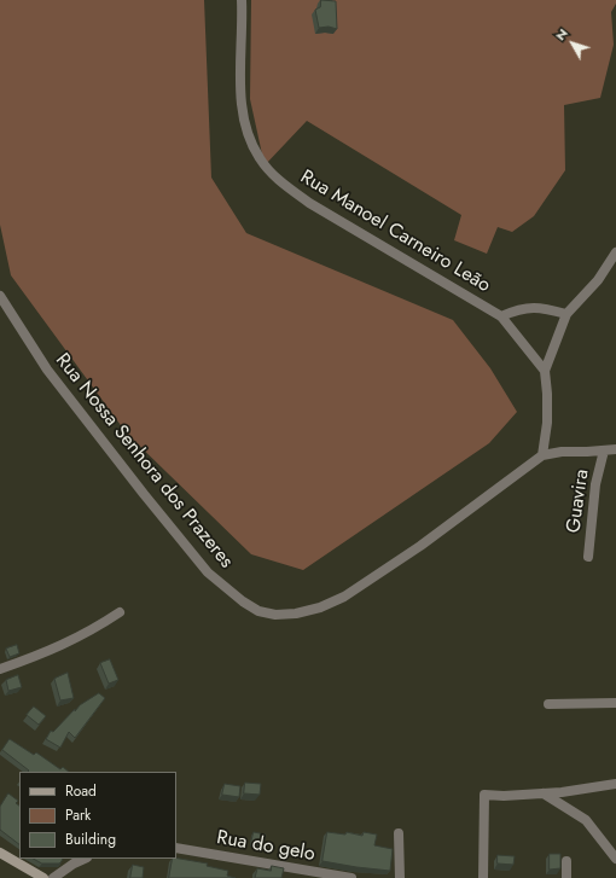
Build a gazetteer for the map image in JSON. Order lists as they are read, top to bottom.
{
  "streets": {
    "street": [
      "Rua Manoel Carneiro Leão",
      "Rua Nossa Senhora dos Prazeres",
      "Guavira",
      "Rua do gelo"
    ]
  },
  "legend": ["Road", "Park", "Building"],
  "north": "top left"
}
